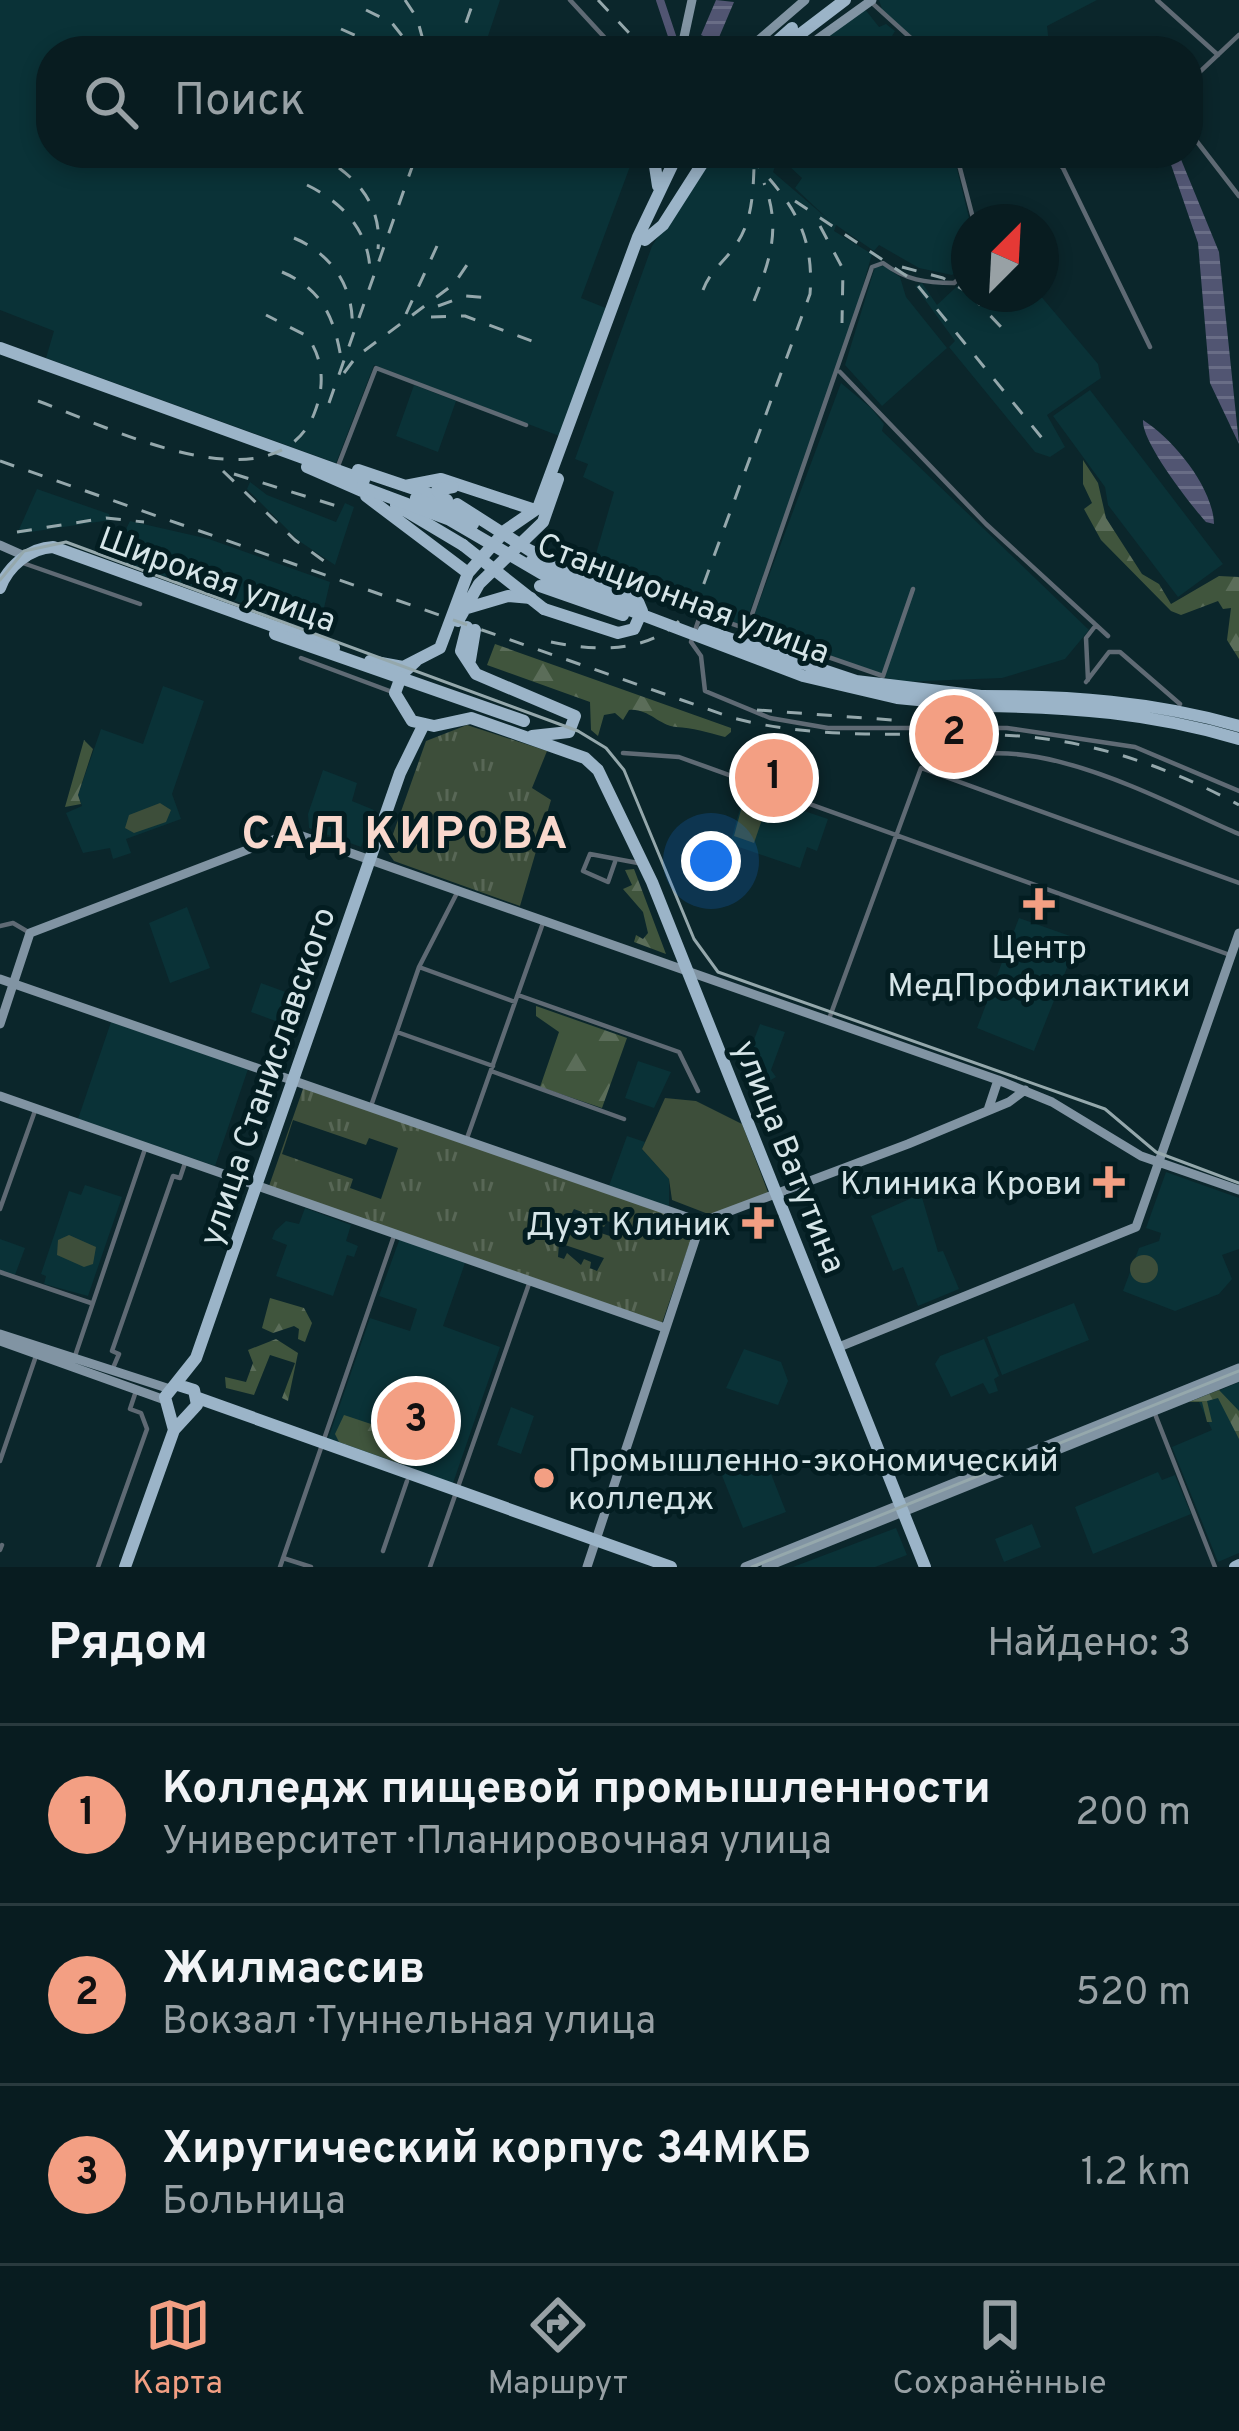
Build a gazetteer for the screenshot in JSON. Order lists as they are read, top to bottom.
{
  "streets": {
    "main road": [
      "Широкая улица",
      "Станционная улица",
      "улица Станиславского",
      "улица Ватутина"
    ]
  },
  "districts": ["САД КИРОВА"],
  "places": {
    "health": ["Центр МедПрофилактики", "Клиника Крови", "Дуэт Клиник"],
    "other": ["Промышленно-экономический колледж"]
  },
  "north": "top right",
  "page": {
    "search": "Поиск",
    "pins": ["2", "1", "3"],
    "heading": ["Рядом", "Найдено: 3"],
    "list": [
      {
        "mark": "1",
        "name": "Колледж пищевой промышленности",
        "note": "Университет · Планировочная улица",
        "value": "200 m"
      },
      {
        "mark": "2",
        "name": "Жилмассив",
        "note": "Вокзал · Туннельная улица",
        "value": "520 m"
      },
      {
        "mark": "3",
        "name": "Хиругический корпус 34МКБ",
        "note": "Больница",
        "value": "1.2 km"
      }
    ],
    "nav": ["Карта", "Маршрут", "Сохранённые"]
  }
}
